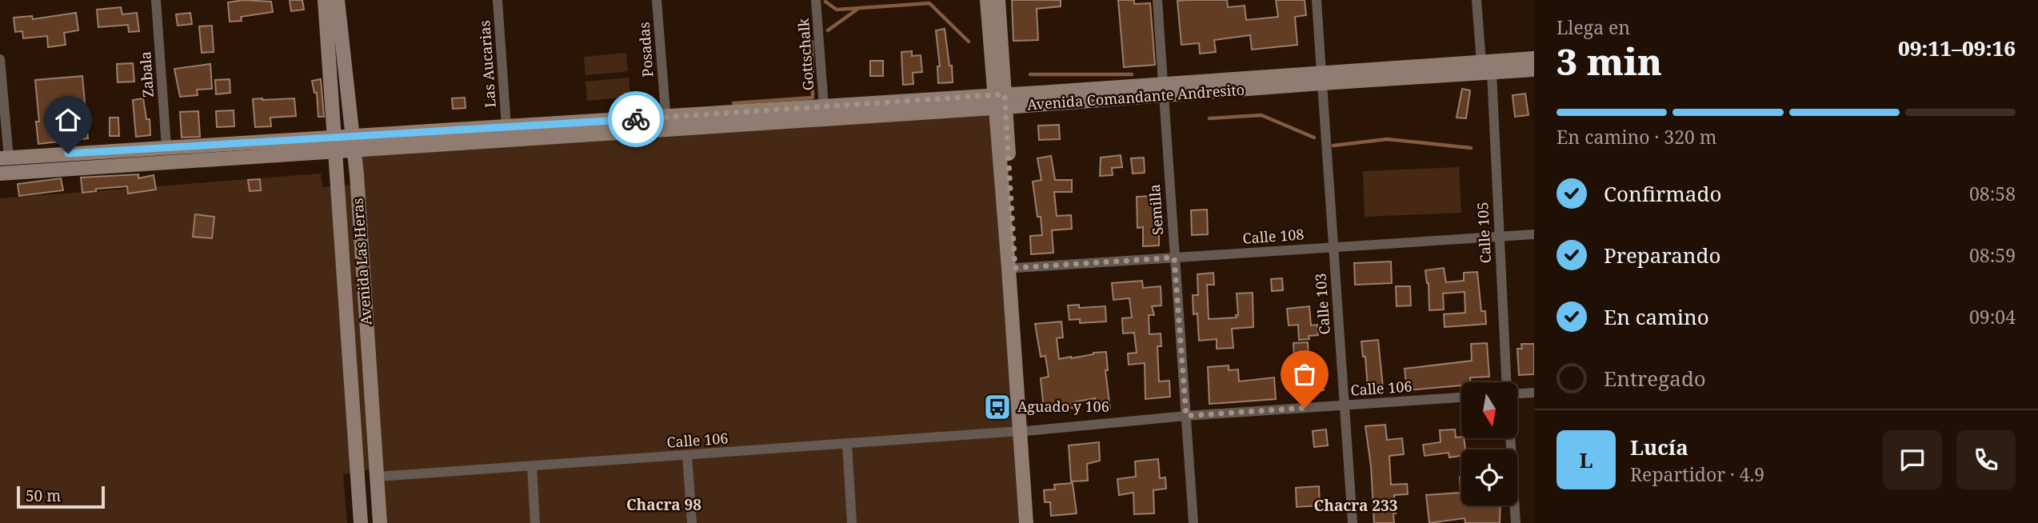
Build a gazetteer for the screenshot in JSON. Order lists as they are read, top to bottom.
{
  "streets": {
    "main road": ["Avenida Comandante Andresito", "Avenida Las Heras"],
    "street": [
      "Posadas",
      "Gottschalk",
      "Las Aucarias",
      "Zabala",
      "Semilla",
      "Calle 105",
      "Calle 108",
      "Calle 103",
      "Calle 106"
    ]
  },
  "crossings": [
    ["Posadas", "Avenida Comandante Andresito"],
    ["Gottschalk", "Avenida Comandante Andresito"],
    ["Las Aucarias", "Avenida Comandante Andresito"],
    ["Zabala", "Avenida Comandante Andresito"],
    ["Avenida Comandante Andresito", "Semilla"],
    ["Avenida Comandante Andresito", "Calle 105"],
    ["Avenida Comandante Andresito", "Avenida Las Heras"],
    ["Avenida Comandante Andresito", "Calle 103"],
    ["Semilla", "Calle 108"],
    ["Semilla", "Calle 106"],
    ["Calle 105", "Calle 108"],
    ["Calle 108", "Calle 103"],
    ["Avenida Las Heras", "Calle 106"],
    ["Calle 103", "Calle 106"]
  ],
  "districts": ["Chacra 98", "Chacra 233"],
  "places": {
    "bus stop": ["Aguado y 106"]
  },
  "scale_bar": "50 m",
  "north": "bottom",
  "page": {
    "heading": ["3 min", "Llega en", "09:11–09:16"],
    "panel": ["Lucía", "Repartidor · 4.9"],
    "bar": "En camino · 320 m",
    "list": [
      ["Confirmado", "08:58"],
      ["Preparando", "08:59"],
      ["En camino", "09:04"],
      "Entregado"
    ],
    "round": "L",
    "scale": "50 m"
  }
}
